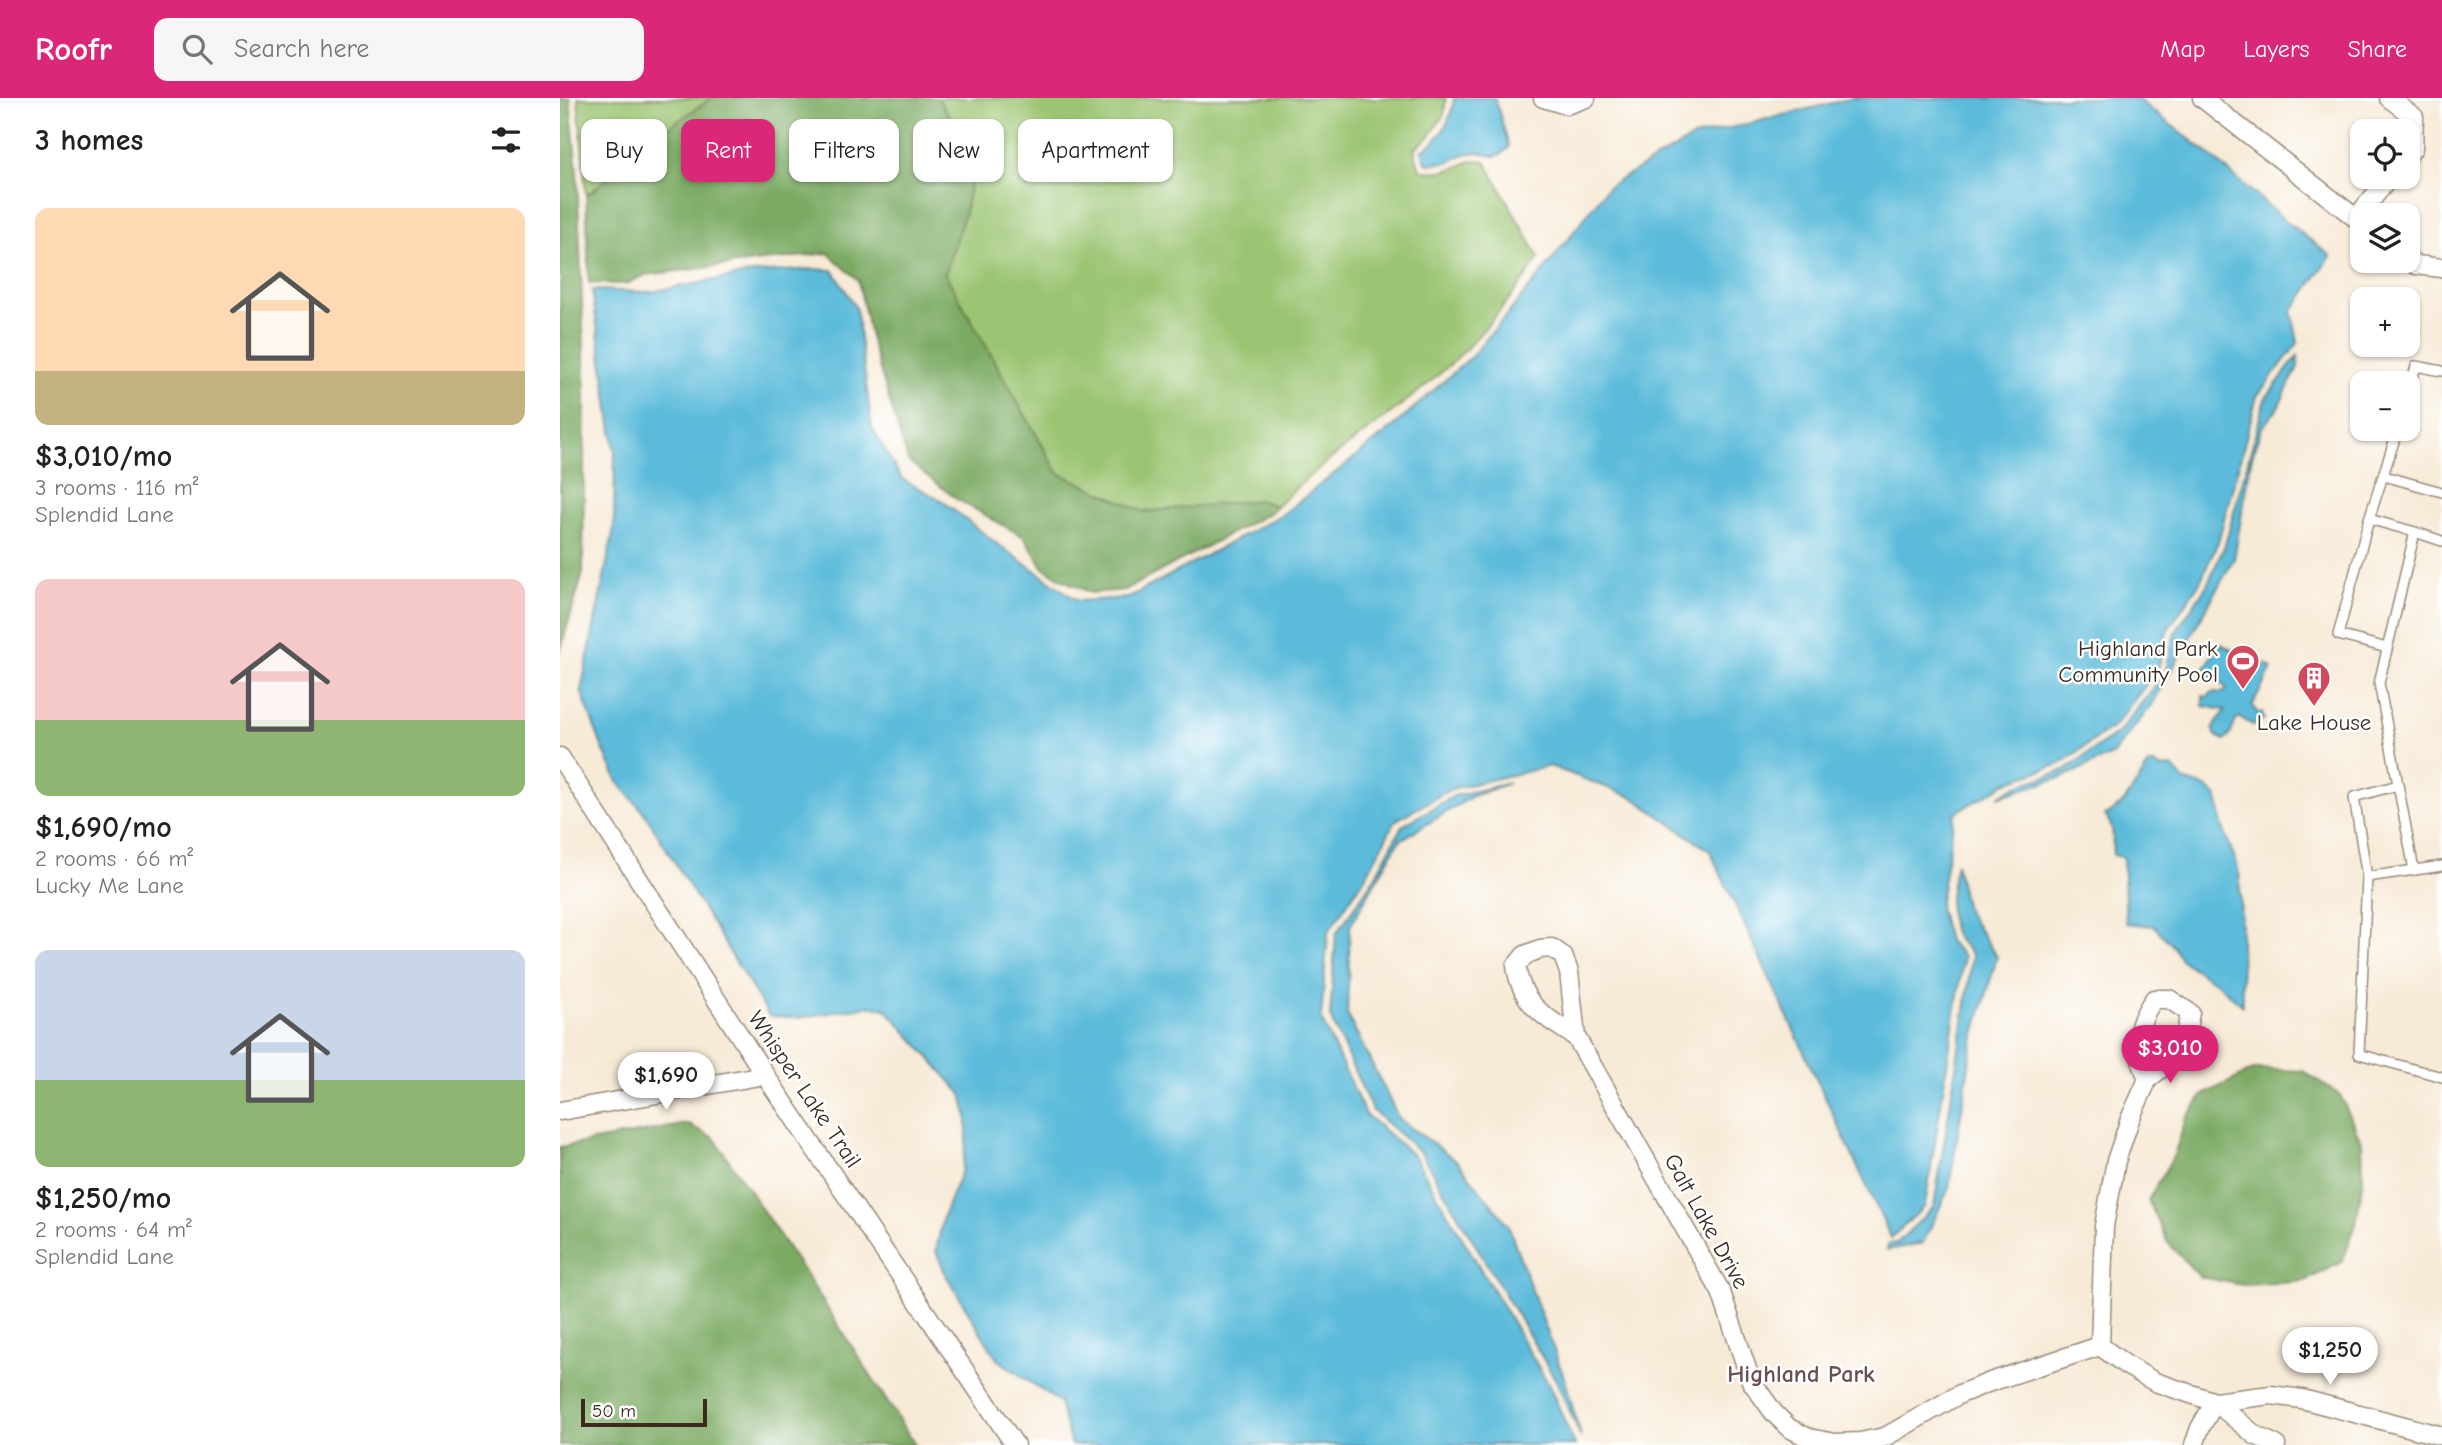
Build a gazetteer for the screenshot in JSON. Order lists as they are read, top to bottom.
{
  "streets": {
    "street": ["Whisper Lake Trail", "Galt Lake Drive"]
  },
  "districts": ["Highland Park"],
  "places": {
    "sports": ["Highland Park Community Pool"],
    "building": ["Lake House"]
  },
  "scale_bar": "50 m",
  "page": {
    "header": "Roofr",
    "search": "Search here",
    "nav": ["Map", "Layers", "Share"],
    "heading": "3 homes",
    "map_buttons": ["+", "−"],
    "chip": [
      "Buy",
      "Rent",
      "Filters",
      "New",
      "Apartment"
    ],
    "list": [
      {
        "name": "$3,010/mo",
        "note": "3 rooms · 116 m² · Splendid Lane"
      },
      {
        "name": "$1,690/mo",
        "note": "2 rooms · 66 m² · Lucky Me Lane"
      },
      {
        "name": "$1,250/mo",
        "note": "2 rooms · 64 m² · Splendid Lane"
      }
    ],
    "price": ["$3,010", "$1,690", "$1,250"],
    "scale": "50 m"
  }
}
